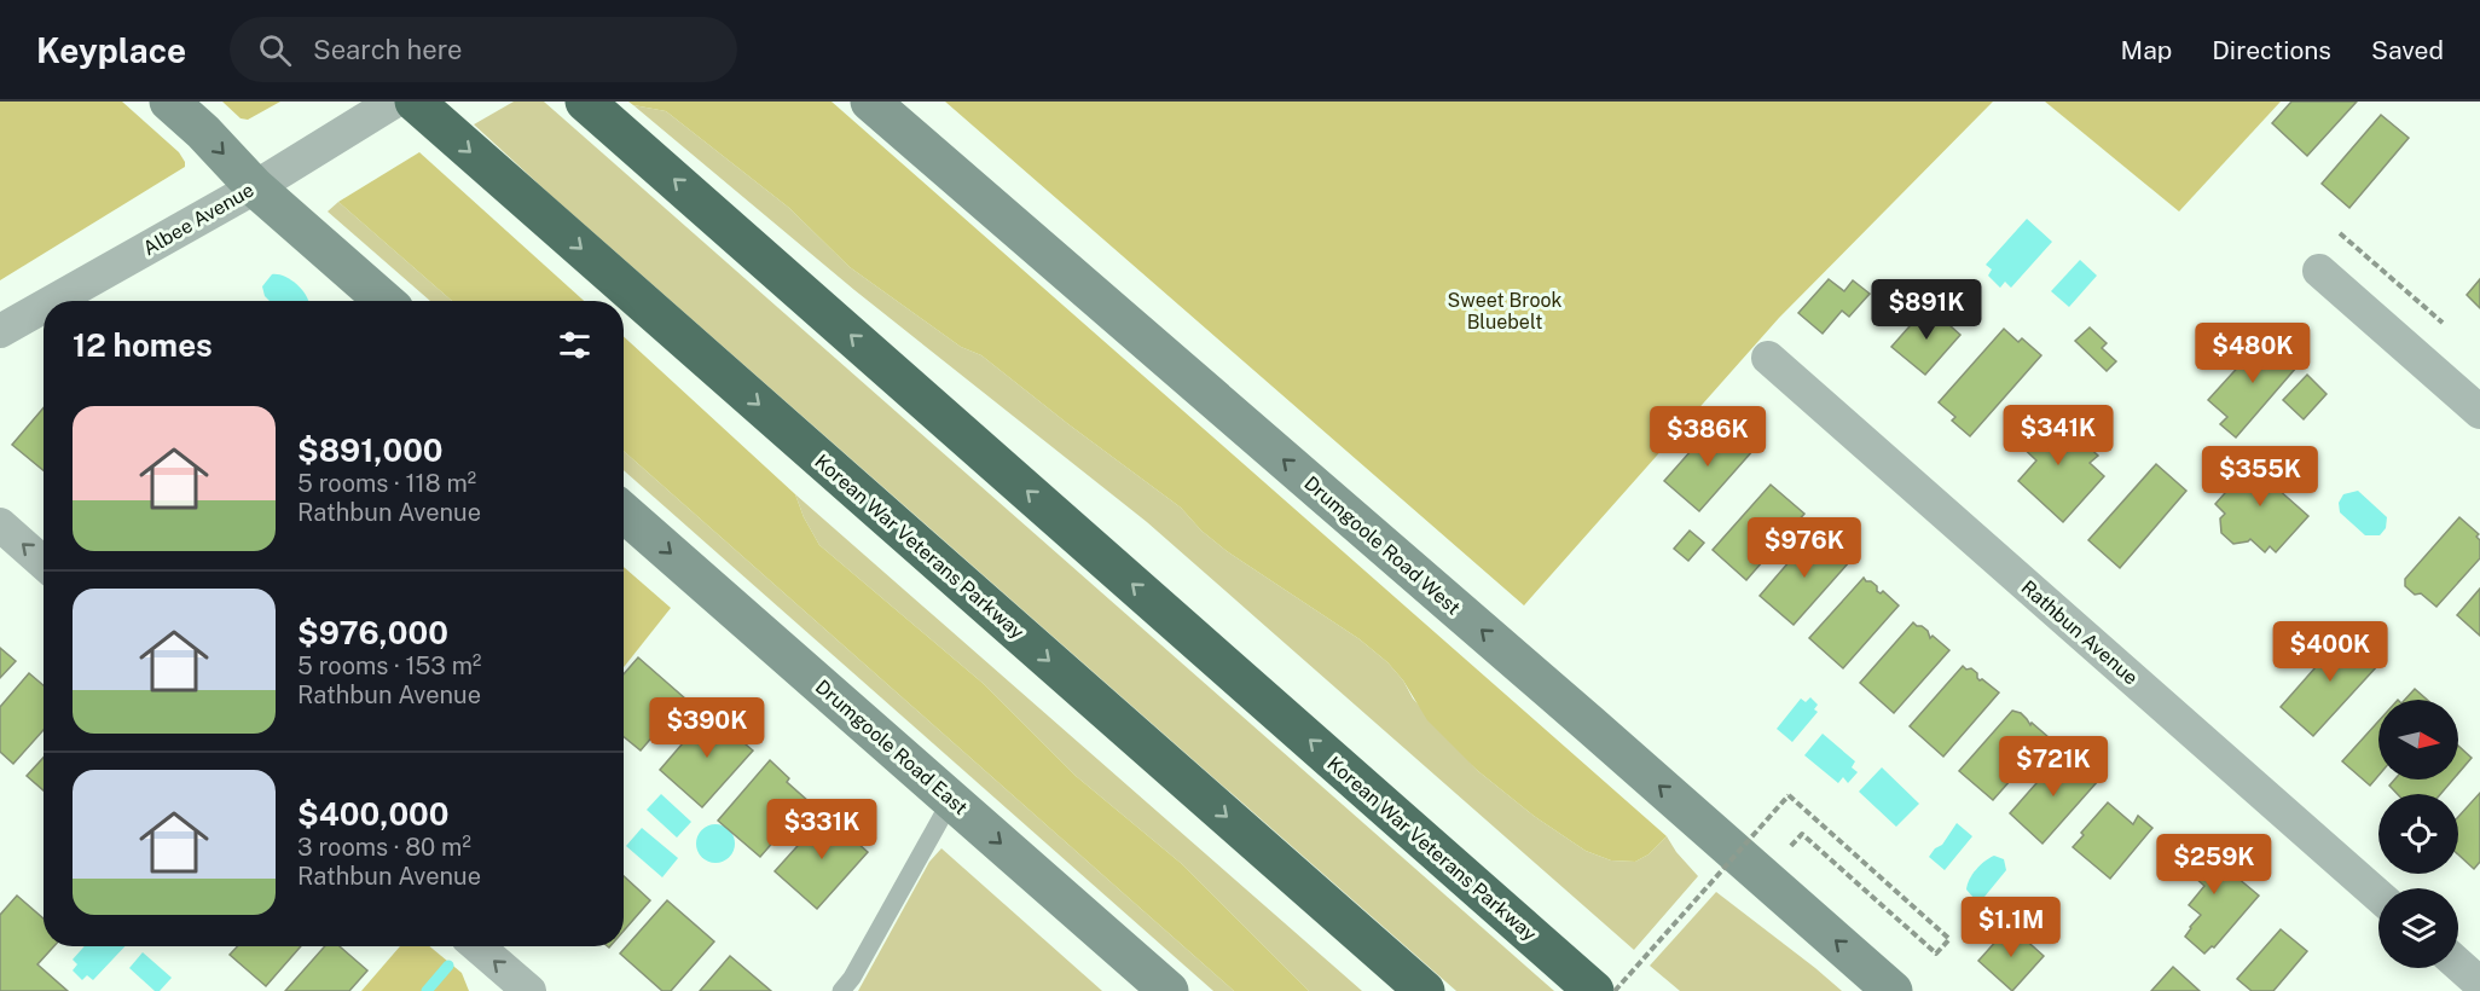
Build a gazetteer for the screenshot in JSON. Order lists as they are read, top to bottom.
{
  "streets": {
    "highway": ["Korean War Veterans Parkway"],
    "main road": ["Drumgoole Road West", "Drumgoole Road East"],
    "street": ["Albee Avenue", "Rathbun Avenue"]
  },
  "one_way": ["Drumgoole Road West", "Drumgoole Road East"],
  "parks": ["Sweet Brook Bluebelt"],
  "north": "right",
  "page": {
    "header": "Keyplace",
    "search": "Search here",
    "nav": ["Map", "Directions", "Saved"],
    "price": [
      "$891K",
      "$480K",
      "$341K",
      "$386K",
      "$355K",
      "$976K",
      "$400K",
      "$390K",
      "$721K",
      "$331K",
      "$259K",
      "$1.1M"
    ],
    "heading": "12 homes",
    "list": [
      {
        "name": "$891,000",
        "note": "5 rooms · 118 m² · Rathbun Avenue"
      },
      {
        "name": "$976,000",
        "note": "5 rooms · 153 m² · Rathbun Avenue"
      },
      {
        "name": "$400,000",
        "note": "3 rooms · 80 m² · Rathbun Avenue"
      }
    ]
  }
}
